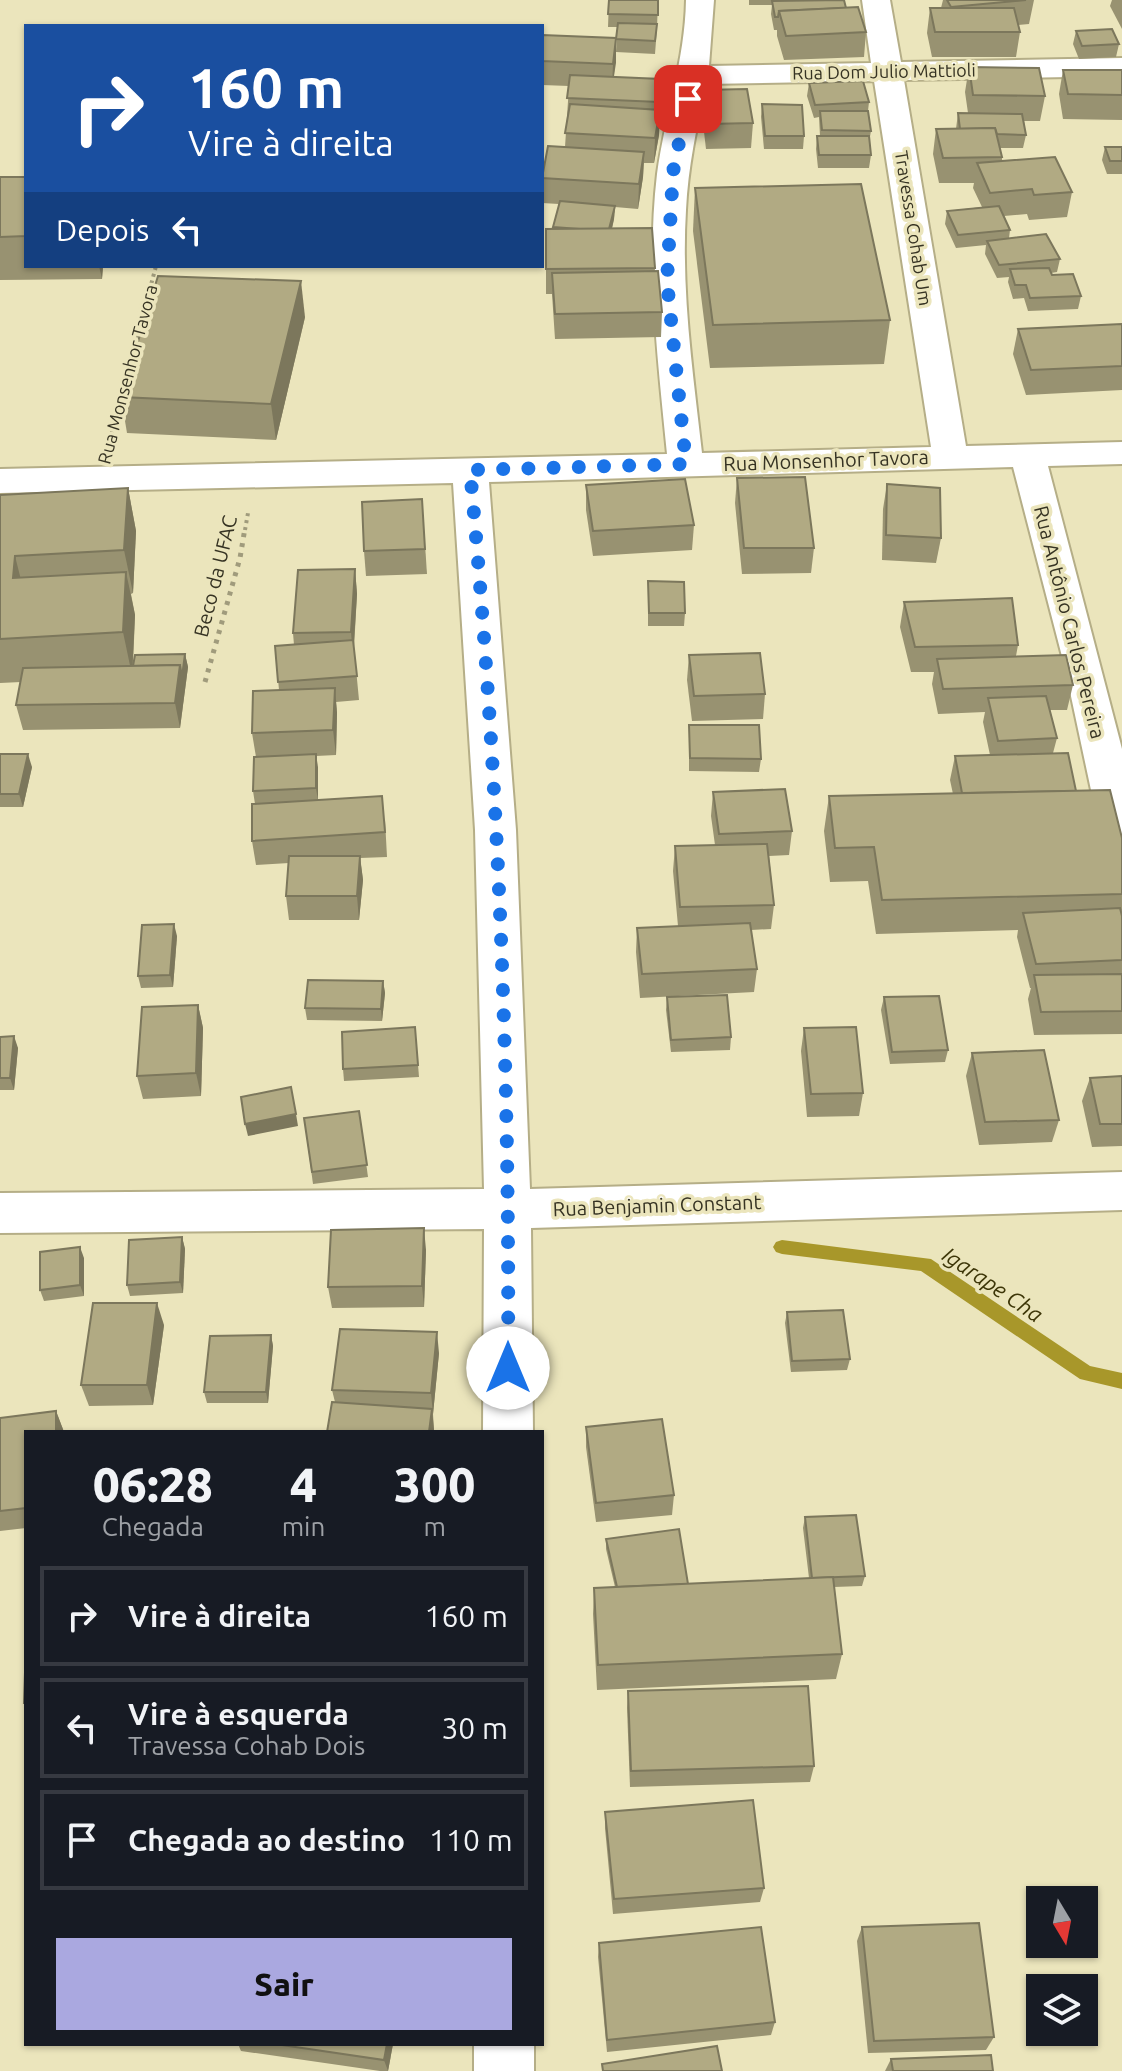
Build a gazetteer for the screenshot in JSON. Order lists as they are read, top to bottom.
{
  "streets": {
    "street": [
      "Rua Dom Julio Mattioli",
      "Travessa Cohab Um",
      "Rua Monsenhor Tavora",
      "Rua Antônio Carlos Pereira",
      "Rua Benjamin Constant"
    ],
    "path": ["Beco da UFAC"]
  },
  "crossings": [
    ["Rua Dom Julio Mattioli", "Travessa Cohab Um"],
    ["Travessa Cohab Um", "Rua Monsenhor Tavora"],
    ["Rua Monsenhor Tavora", "Beco da UFAC"],
    ["Rua Monsenhor Tavora", "Rua Antônio Carlos Pereira"]
  ],
  "water": ["Igarape Cha"],
  "north": "bottom",
  "page": {
    "turn": ["160 m", "Vire à direita"],
    "then": "Depois",
    "eta": [
      "06:28",
      "Chegada",
      "4",
      "min",
      "300",
      "m"
    ],
    "list": [
      {
        "name": "Vire à direita",
        "value": "160 m"
      },
      {
        "name": "Vire à esquerda",
        "note": "Travessa Cohab Dois",
        "value": "30 m"
      },
      {
        "name": "Chegada ao destino",
        "value": "110 m"
      }
    ],
    "buttons": "Sair"
  }
}
